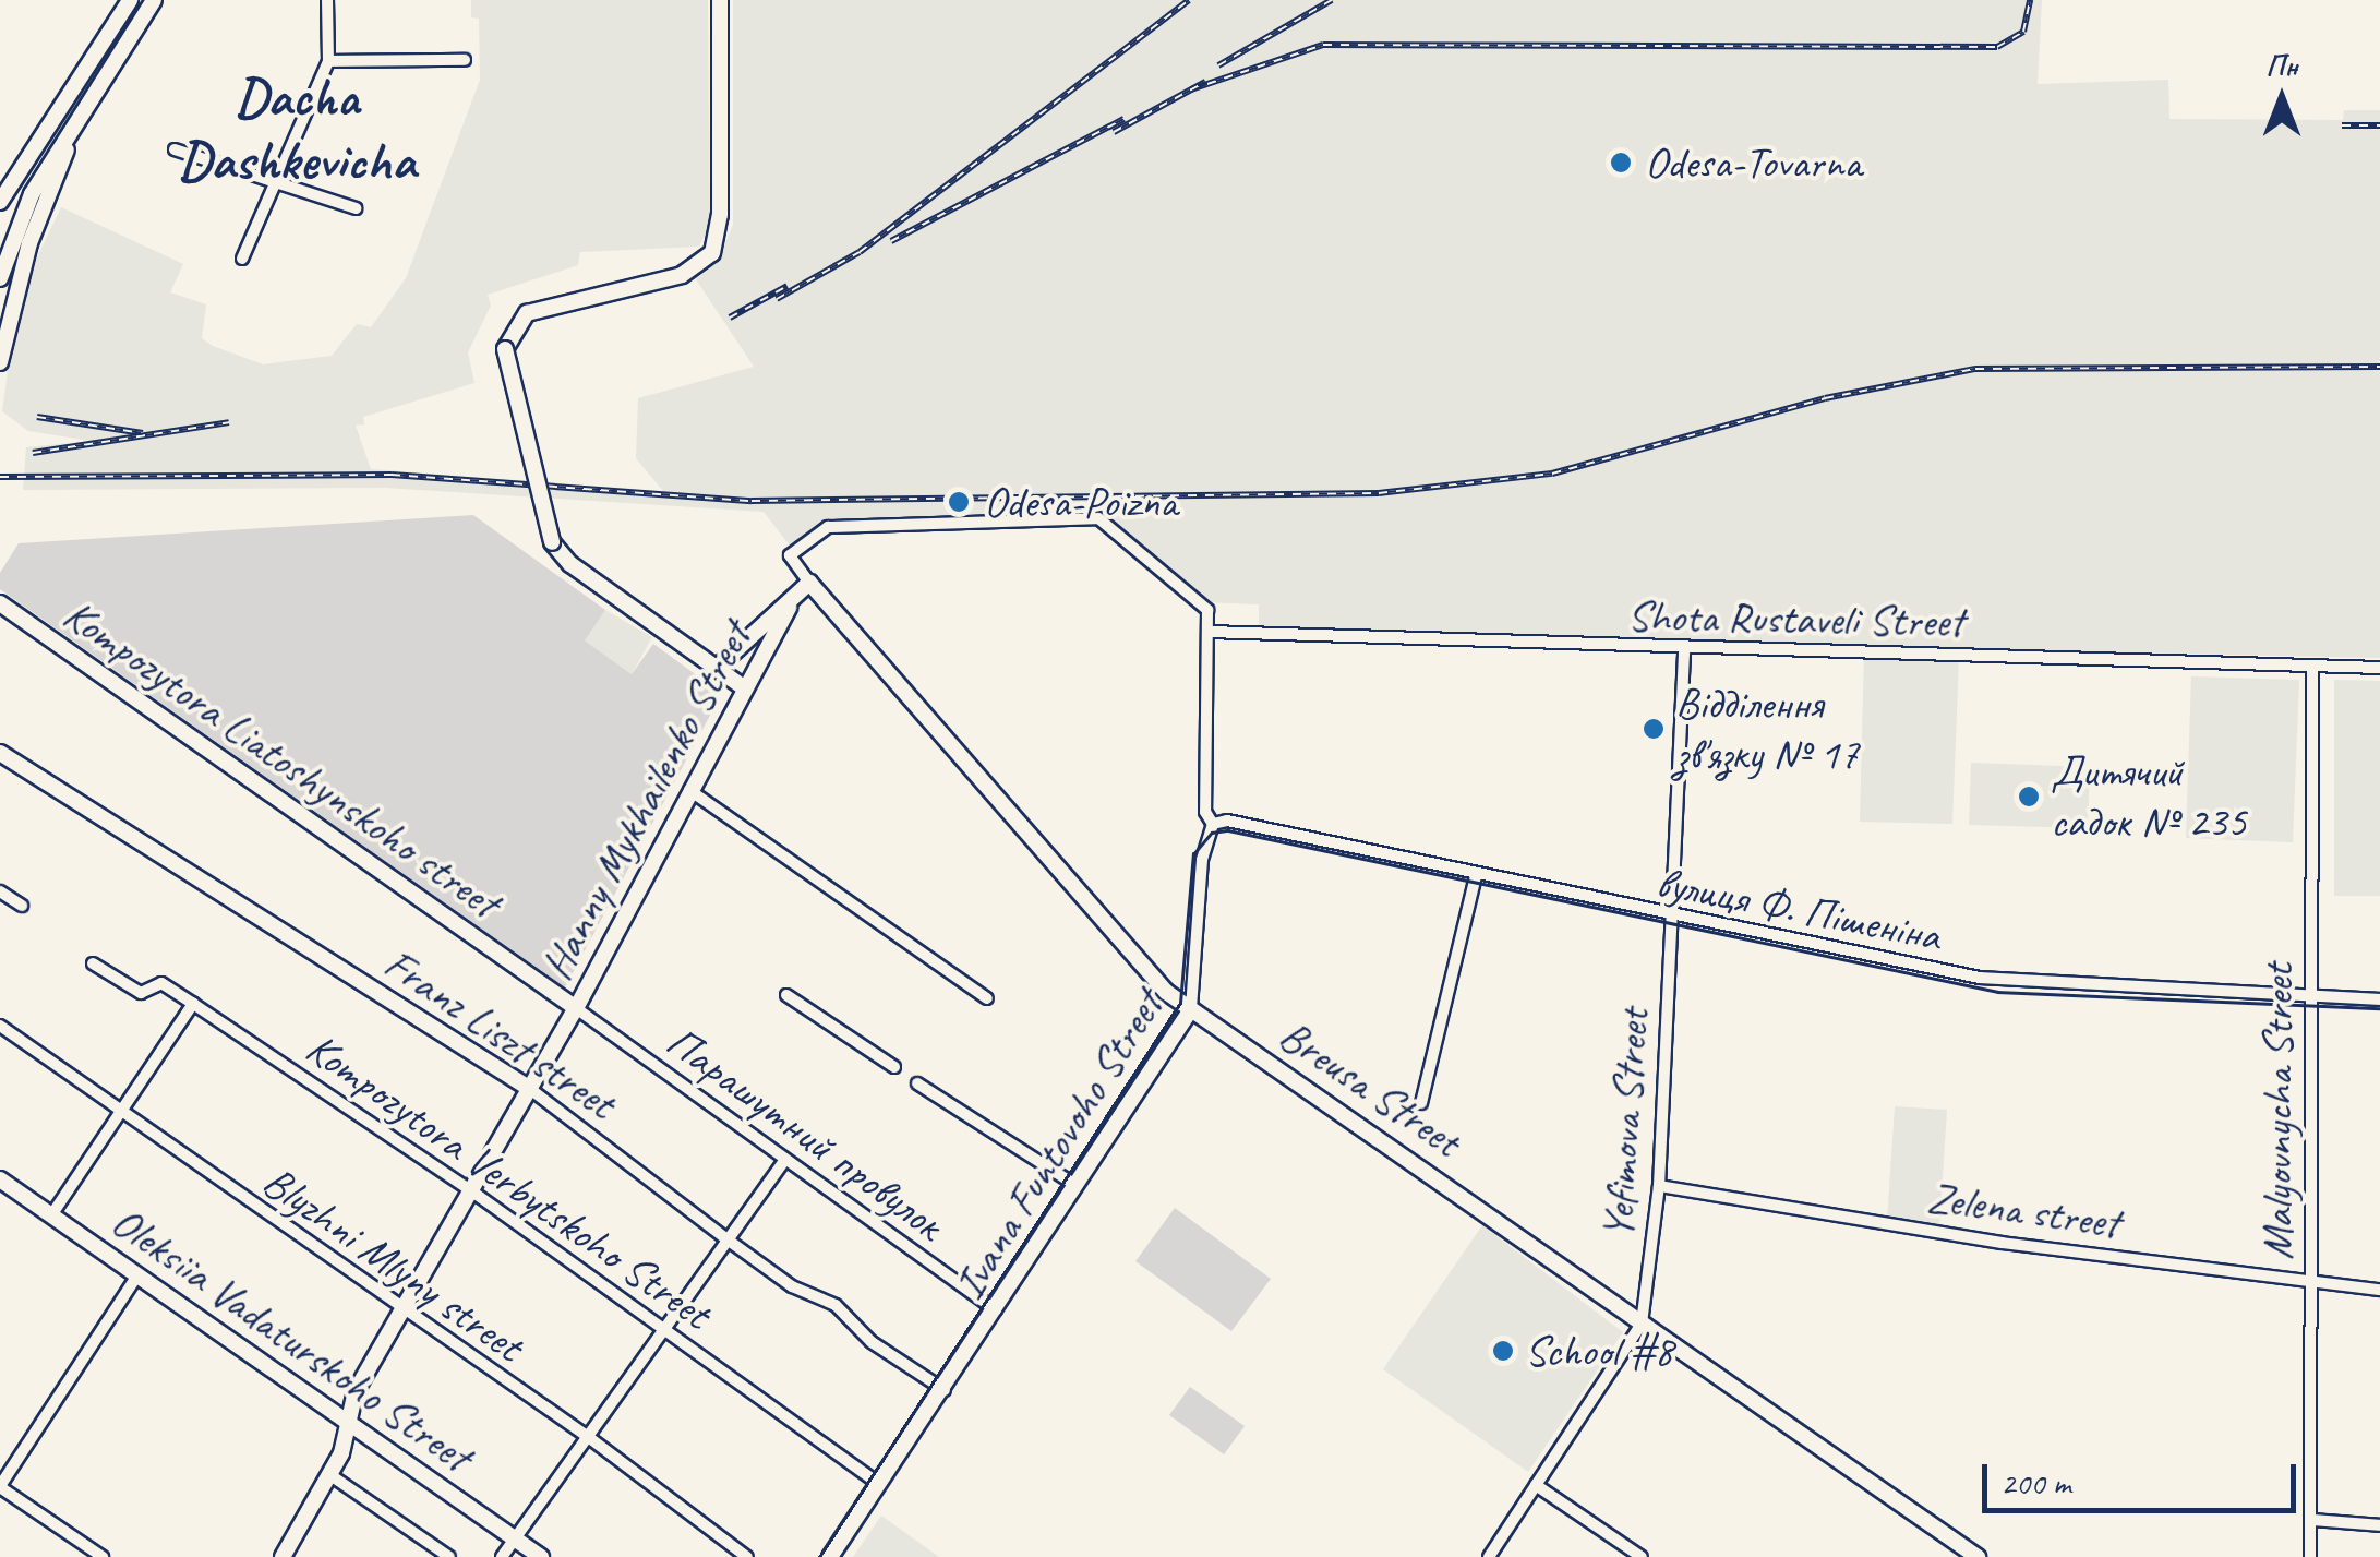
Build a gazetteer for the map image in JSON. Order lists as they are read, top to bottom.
{
  "streets": {
    "street": [
      "Shota Rustaveli Street",
      "Kompozytora Liatoshynskoho street",
      "Hanny Mykhailenko Street",
      "вулиця Ф. Пішеніна",
      "Franz Liszt street",
      "Breusa Street",
      "Malyovnycha Street",
      "Yefimova Street",
      "Парашутний провулок",
      "Ivana Funtovoho Street",
      "Kompozytora Verbytskoho Street",
      "Zelena street",
      "Blyzhni Mlyny street",
      "Oleksiia Vadaturskoho Street"
    ]
  },
  "crossings": [
    ["Shota Rustaveli Street", "Malyovnycha Street"],
    ["Shota Rustaveli Street", "Yefimova Street"],
    ["Shota Rustaveli Street", "Ivana Funtovoho Street"],
    ["Kompozytora Liatoshynskoho street", "Hanny Mykhailenko Street"],
    ["Kompozytora Liatoshynskoho street", "Парашутний провулок"],
    ["Hanny Mykhailenko Street", "Franz Liszt street"],
    ["Hanny Mykhailenko Street", "Breusa Street"],
    ["Hanny Mykhailenko Street", "Парашутний провулок"],
    ["Hanny Mykhailenko Street", "Kompozytora Verbytskoho Street"],
    ["Hanny Mykhailenko Street", "Blyzhni Mlyny street"],
    ["Hanny Mykhailenko Street", "Oleksiia Vadaturskoho Street"],
    ["вулиця Ф. Пішеніна", "Malyovnycha Street"],
    ["вулиця Ф. Пішеніна", "Yefimova Street"],
    ["вулиця Ф. Пішеніна", "Ivana Funtovoho Street"],
    ["Franz Liszt street", "Ivana Funtovoho Street"],
    ["Breusa Street", "Yefimova Street"],
    ["Breusa Street", "Ivana Funtovoho Street"],
    ["Malyovnycha Street", "Zelena street"],
    ["Yefimova Street", "Zelena street"],
    ["Парашутний провулок", "Ivana Funtovoho Street"],
    ["Ivana Funtovoho Street", "Kompozytora Verbytskoho Street"]
  ],
  "districts": ["Dacha Dashkevicha"],
  "places": [
    "Odesa-Tovarna",
    "Odesa-Poizna",
    "Відділення зв'язку № 17",
    "Дитячий садок № 235",
    "School #8"
  ],
  "scale_bar": "200 m",
  "north": "top"
}
